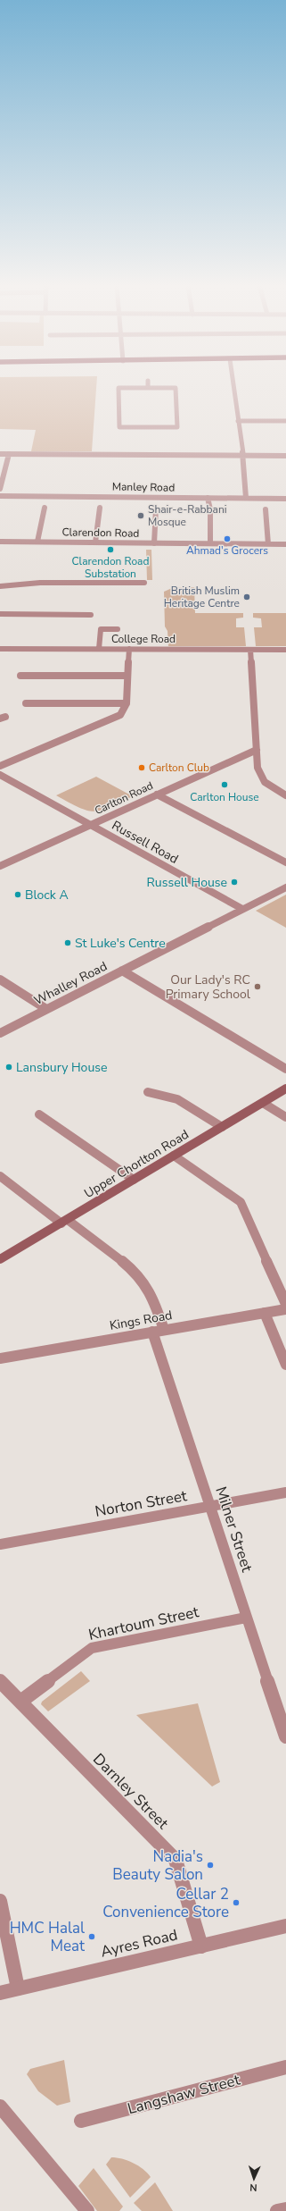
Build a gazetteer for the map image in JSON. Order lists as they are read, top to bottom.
{
  "streets": {
    "main road": ["Upper Chorlton Road"],
    "street": [
      "Manley Road",
      "Clarendon Road",
      "College Road",
      "Carlton Road",
      "Russell Road",
      "Whalley Road",
      "Kings Road",
      "Norton Street",
      "Milner Street",
      "Khartoum Street",
      "Darnley Street",
      "Ayres Road",
      "Langshaw Street"
    ]
  },
  "crossings": [
    ["Carlton Road", "Russell Road"],
    ["Russell Road", "Whalley Road"],
    ["Upper Chorlton Road", "Milner Street"],
    ["Kings Road", "Milner Street"],
    ["Norton Street", "Milner Street"],
    ["Milner Street", "Khartoum Street"],
    ["Khartoum Street", "Darnley Street"],
    ["Darnley Street", "Ayres Road"]
  ],
  "places": [
    "Shair-e-Rabbani Mosque",
    "Ahmad's Grocers",
    "Clarendon Road Substation",
    "British Muslim Heritage Centre",
    "Carlton Club",
    "Carlton House",
    "Russell House",
    "Block A",
    "St Luke's Centre",
    "Our Lady's RC Primary School",
    "Lansbury House",
    "Nadia's Beauty Salon",
    "Cellar 2 Convenience Store",
    "HMC Halal Meat"
  ],
  "north": "bottom"
}
